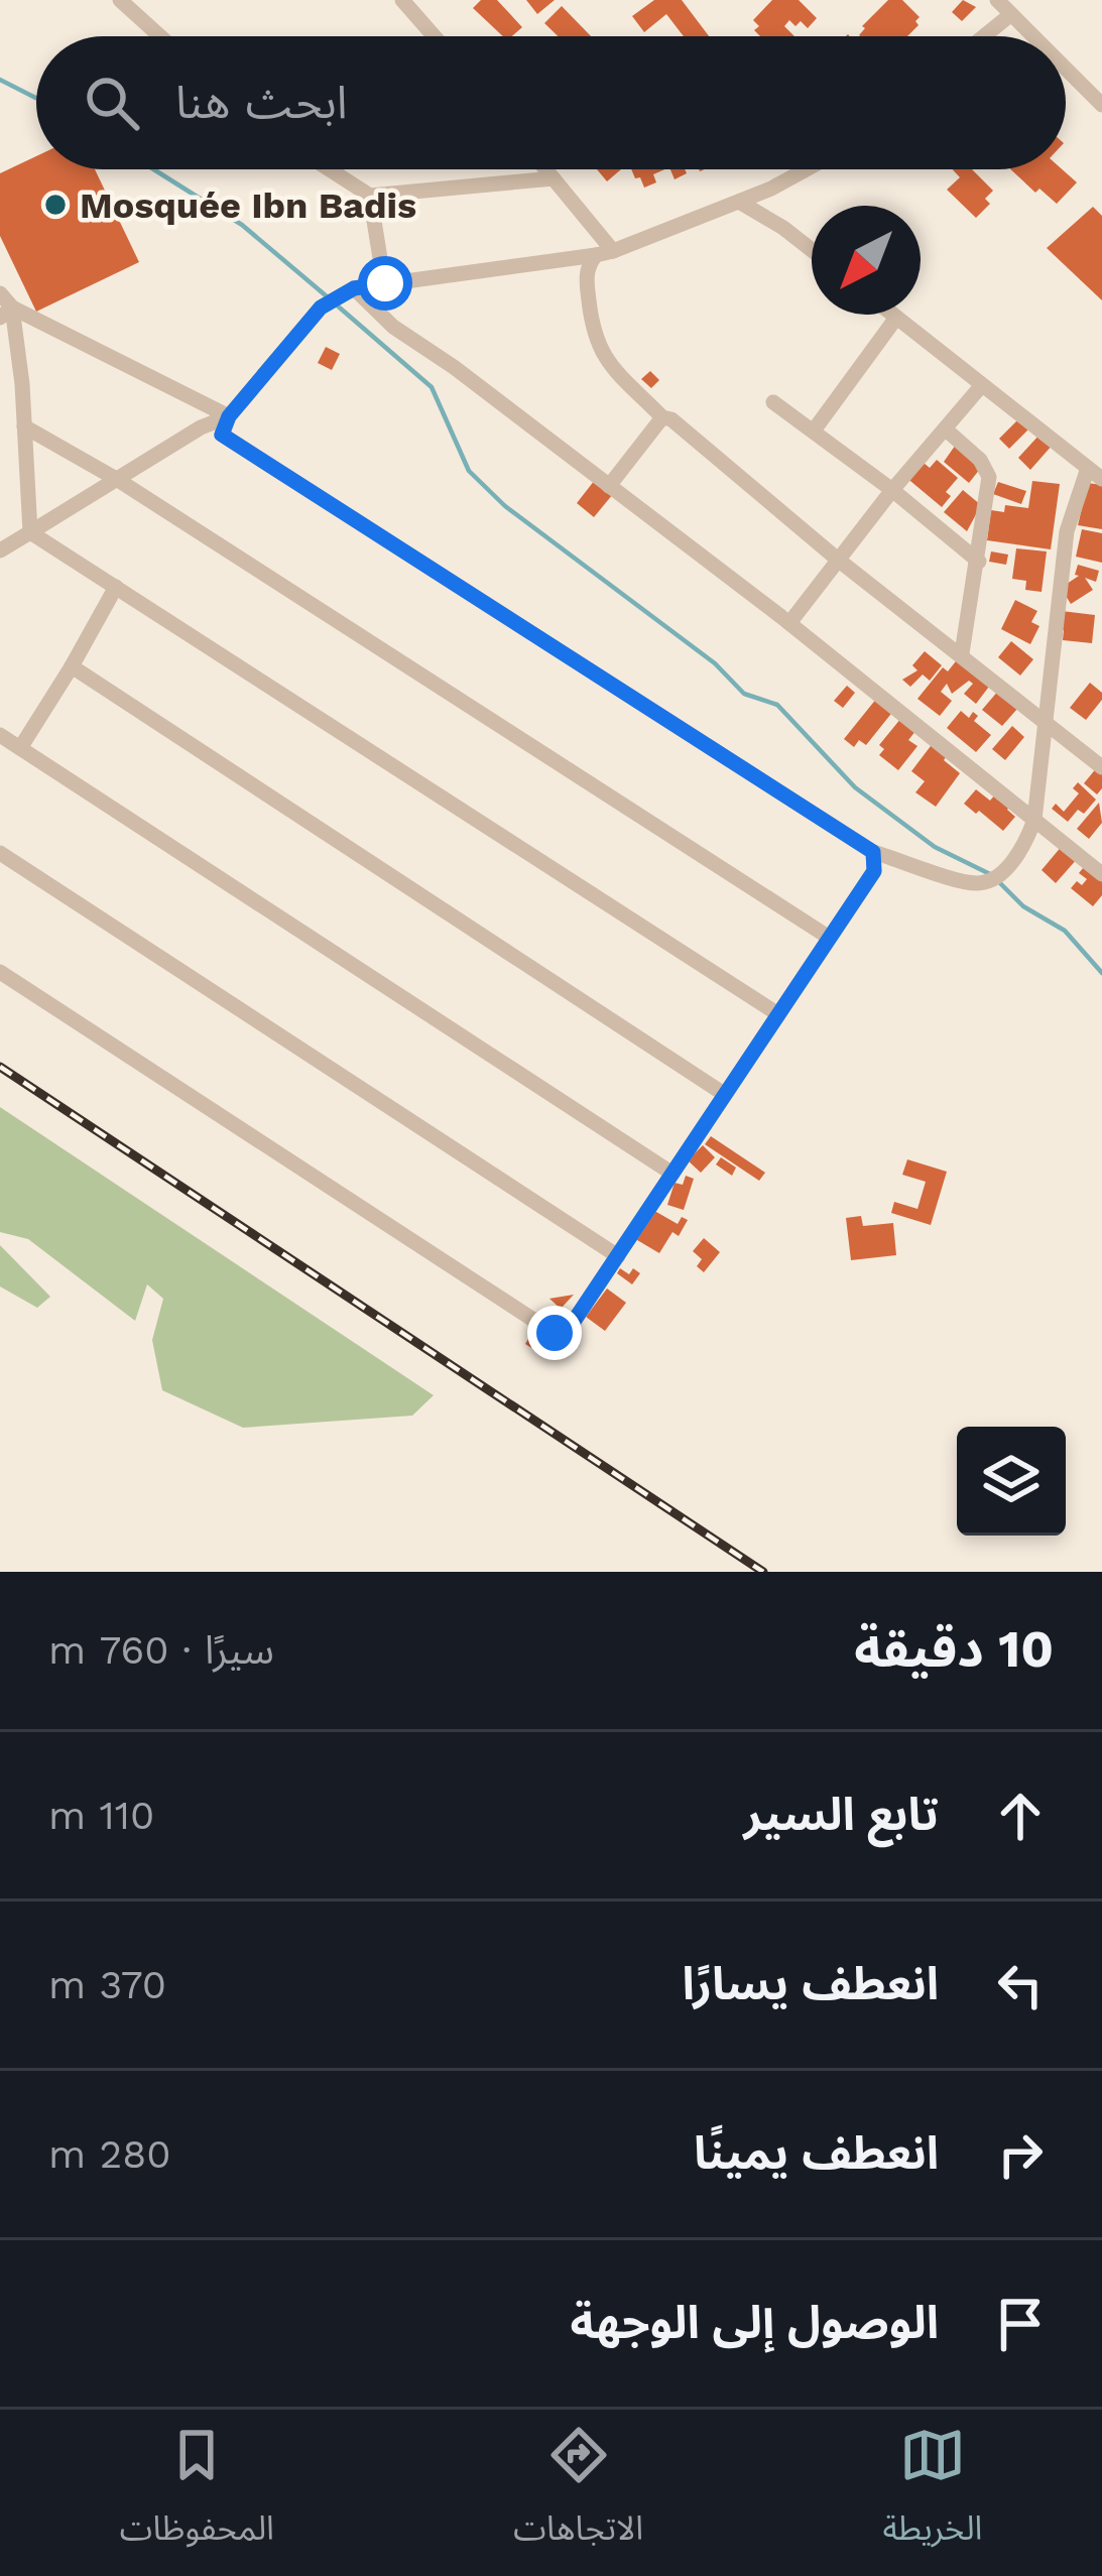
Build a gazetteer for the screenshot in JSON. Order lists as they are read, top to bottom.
{
  "places": ["Mosquée Ibn Badis"],
  "north": "bottom left",
  "page": {
    "search": "ابحث هنا",
    "heading": ["10 دقيقة", "سيرًا · 760 m"],
    "list": [
      ["تابع السير", "110 m"],
      ["انعطف يسارًا", "370 m"],
      ["انعطف يمينًا", "280 m"],
      "الوصول إلى الوجهة"
    ],
    "nav": ["الخريطة", "الاتجاهات", "المحفوظات"]
  }
}
